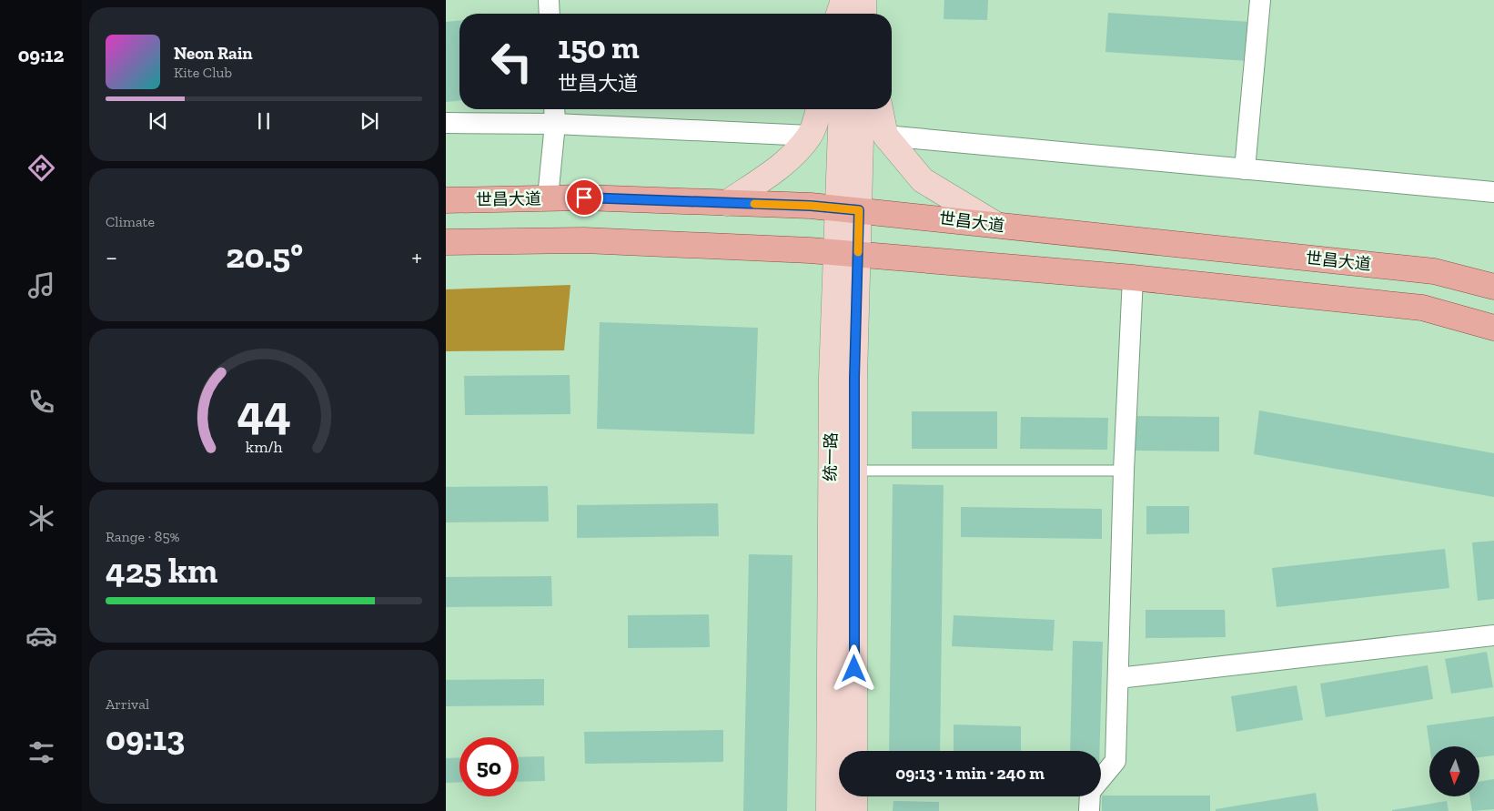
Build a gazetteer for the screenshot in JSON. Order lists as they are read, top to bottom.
{
  "streets": {
    "main road": ["世昌大道", "统一路"]
  },
  "crossings": [
    ["世昌大道", "统一路"]
  ],
  "north": "bottom",
  "page": {
    "tabs": "09:12",
    "turn": ["150 m", "世昌大道"],
    "song": ["Neon Rain", "Kite Club"],
    "tile": [
      "Climate",
      ["Range · 85%", "425 km"],
      ["Arrival", "09:13"]
    ],
    "heat": ["−", "20.5°", "+"],
    "limit": "50",
    "trip": "09:13 · 1 min · 240 m",
    "gauge": ["44", "km/h"]
  }
}
